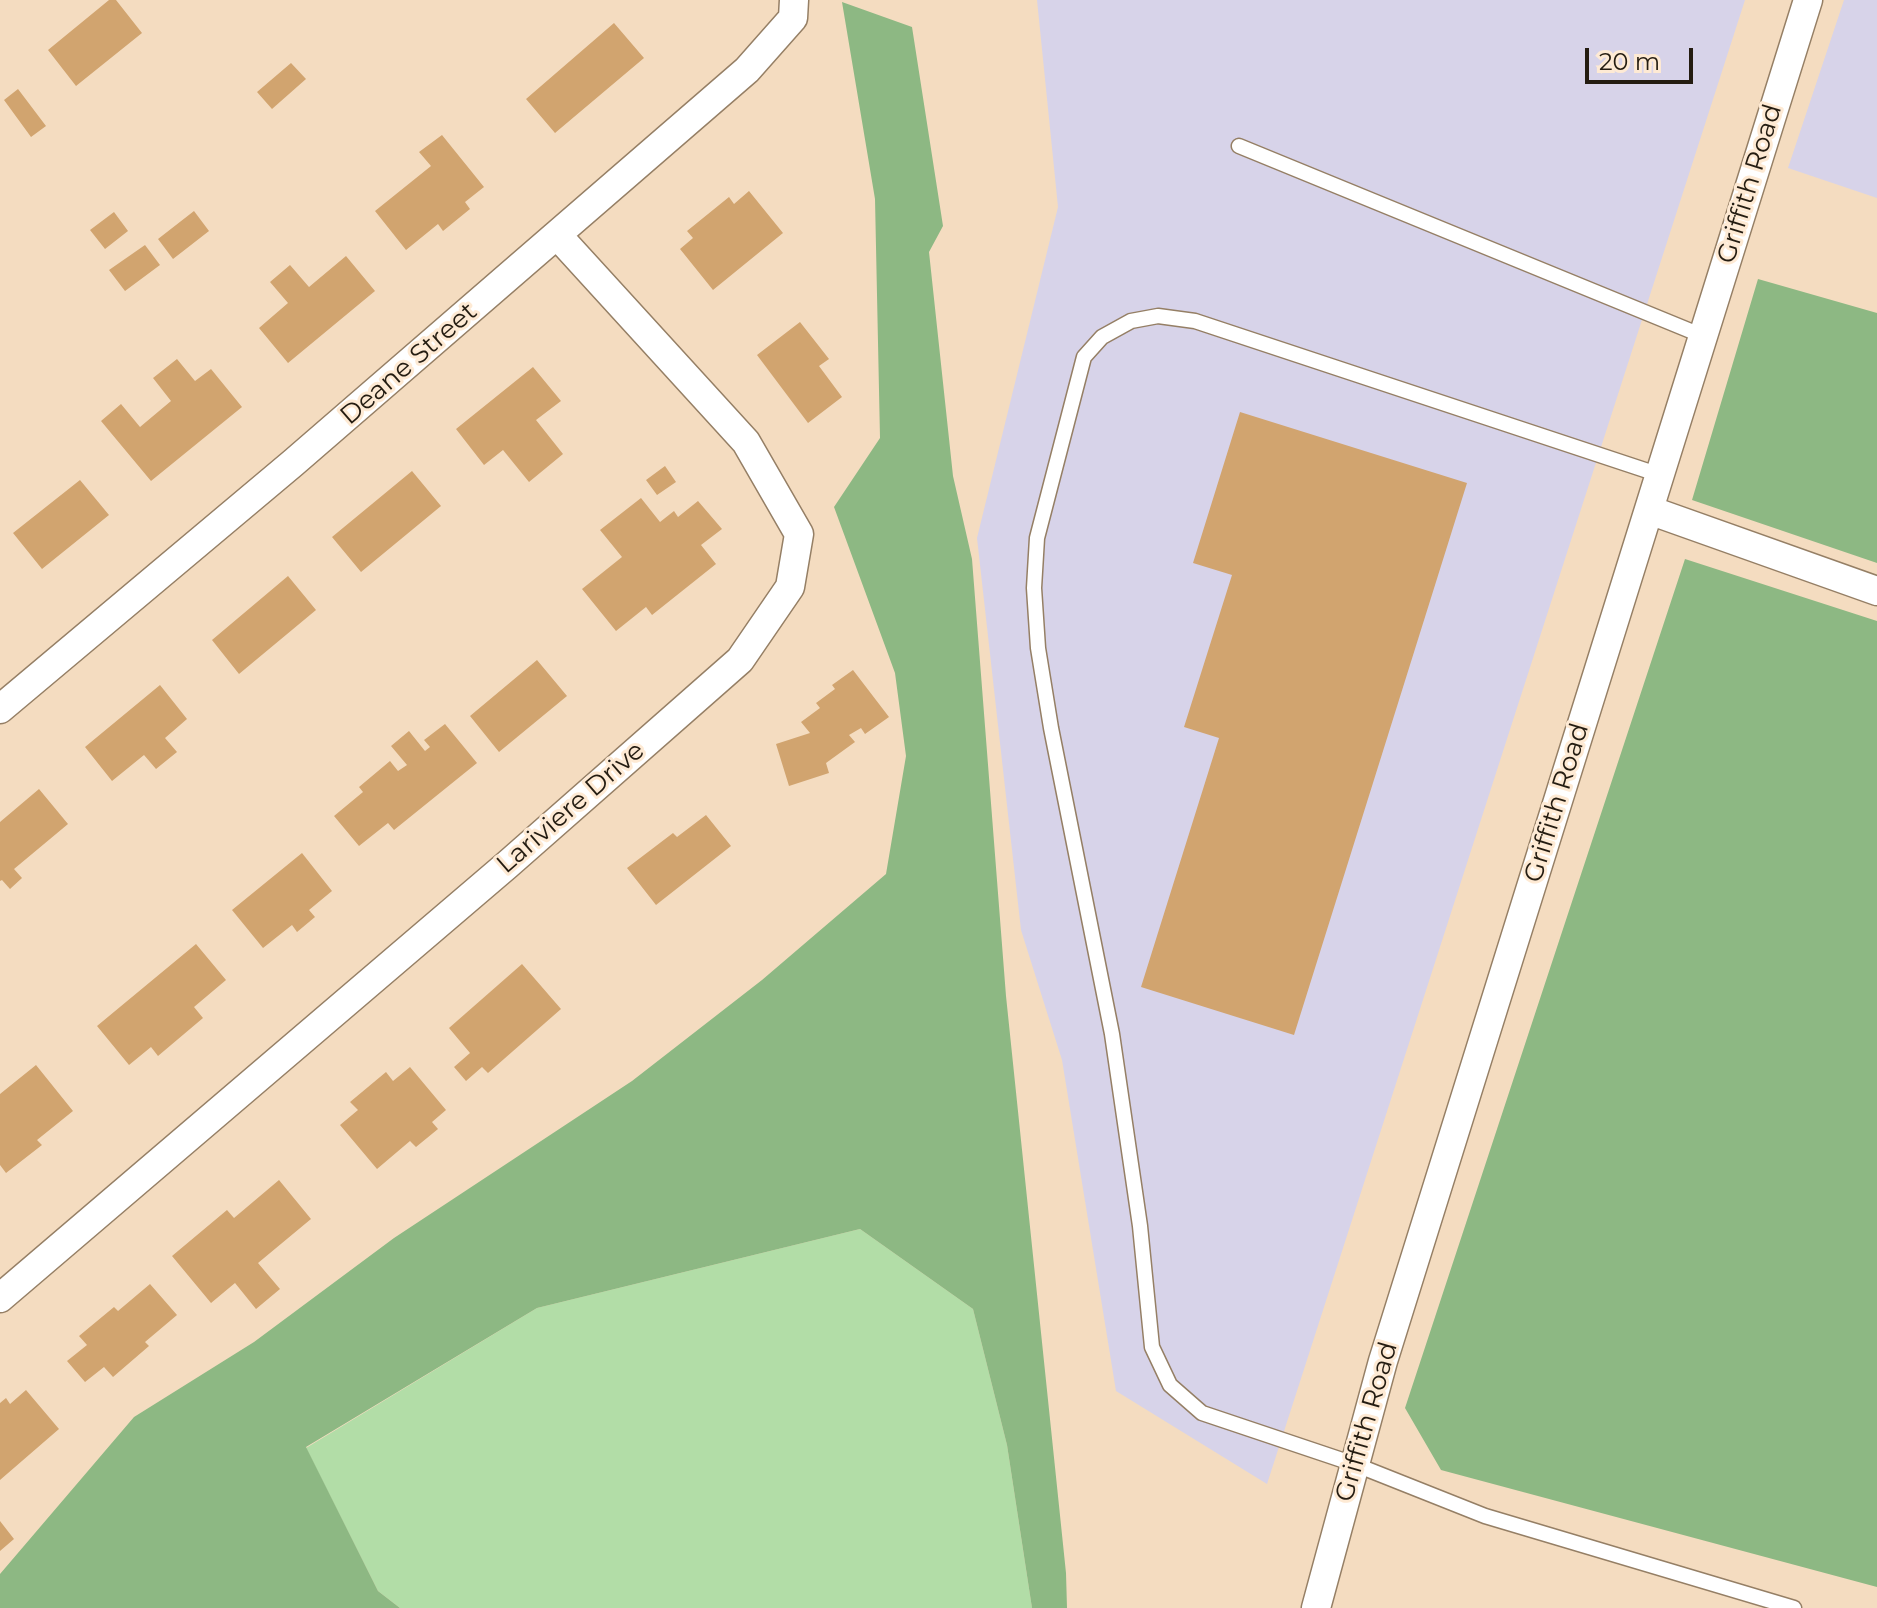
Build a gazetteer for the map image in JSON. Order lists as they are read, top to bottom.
{
  "streets": {
    "street": ["Griffith Road", "Deane Street", "Lariviere Drive"]
  },
  "crossings": [
    ["Deane Street", "Lariviere Drive"]
  ],
  "scale_bar": "20 m"
}
